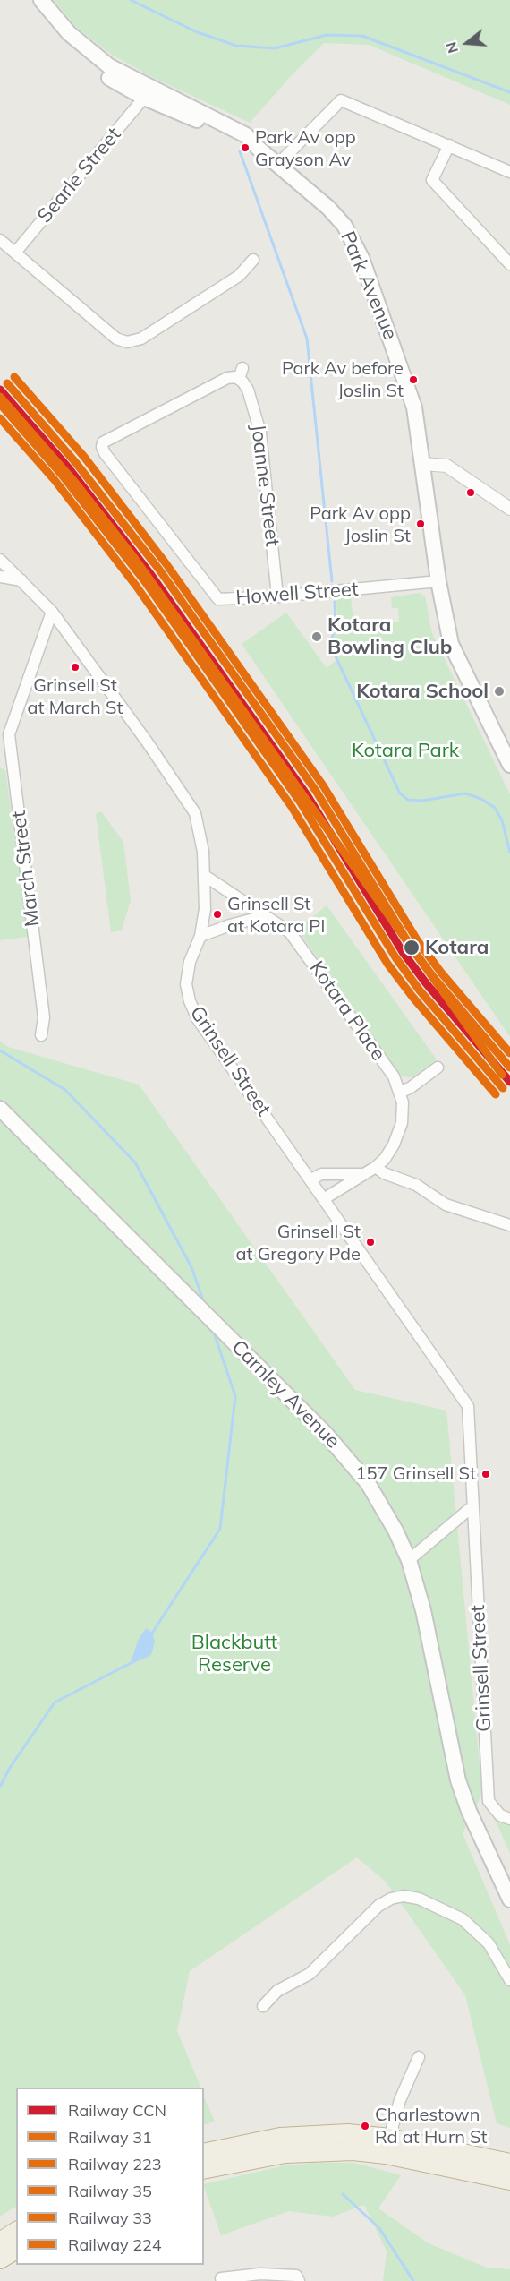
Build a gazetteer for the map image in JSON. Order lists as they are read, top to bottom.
{
  "streets": {
    "main road": ["Park Avenue", "Carnley Avenue"],
    "street": [
      "Searle Street",
      "Joanne Street",
      "Howell Street",
      "March Street",
      "Kotara Place",
      "Grinsell Street"
    ]
  },
  "crossings": [
    ["Searle Street", "Park Avenue"],
    ["Park Avenue", "Howell Street"],
    ["Joanne Street", "Howell Street"],
    ["March Street", "Grinsell Street"],
    ["Kotara Place", "Grinsell Street"]
  ],
  "parks": ["Kotara Park", "Blackbutt Reserve"],
  "places": [
    "Park Av opp Grayson Av",
    "Park Av before Joslin St",
    "Park Av opp Joslin St",
    "Kotara Bowling Club",
    "Grinsell St at March St",
    "Kotara School",
    "Grinsell St at Kotara Pl",
    "Kotara",
    "Grinsell St at Gregory Pde",
    "157 Grinsell St",
    "Charlestown Rd at Hurn St"
  ],
  "lines": [
    "rail line 33",
    "rail line 223",
    "rail line CCN",
    "rail line 224",
    "rail line 31",
    "rail line 35"
  ],
  "legend": [
    "Railway CCN",
    "Railway 31",
    "Railway 223",
    "Railway 35",
    "Railway 33",
    "Railway 224"
  ],
  "north": "left"
}
